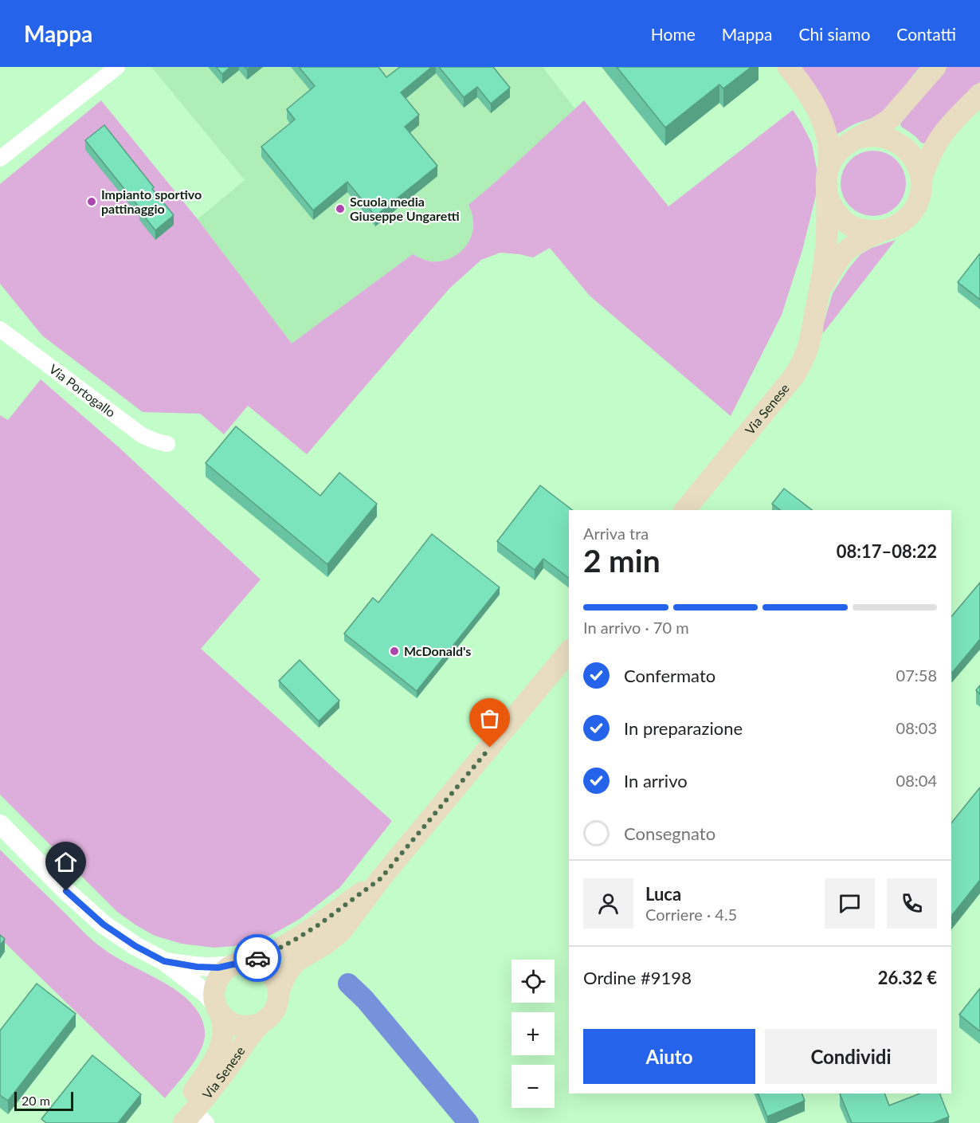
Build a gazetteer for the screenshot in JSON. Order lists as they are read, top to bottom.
{
  "streets": {
    "main road": ["Via Senese"],
    "street": ["Via Portogallo"]
  },
  "places": ["Impianto sportivo pattinaggio", "Scuola media Giuseppe Ungaretti", "McDonald's"],
  "scale_bar": "20 m",
  "page": {
    "header": "Mappa",
    "nav": [
      "Home",
      "Mappa",
      "Chi siamo",
      "Contatti"
    ],
    "heading": ["2 min", "Arriva tra", "08:17–08:22"],
    "panel": [
      "Luca",
      "Corriere · 4.5",
      "Ordine #9198",
      "26.32 €"
    ],
    "bar": "In arrivo · 70 m",
    "list": [
      ["Confermato", "07:58"],
      ["In preparazione", "08:03"],
      ["In arrivo", "08:04"],
      "Consegnato"
    ],
    "map_buttons": ["+", "−"],
    "buttons": ["Aiuto", "Condividi"],
    "scale": "20 m"
  }
}
